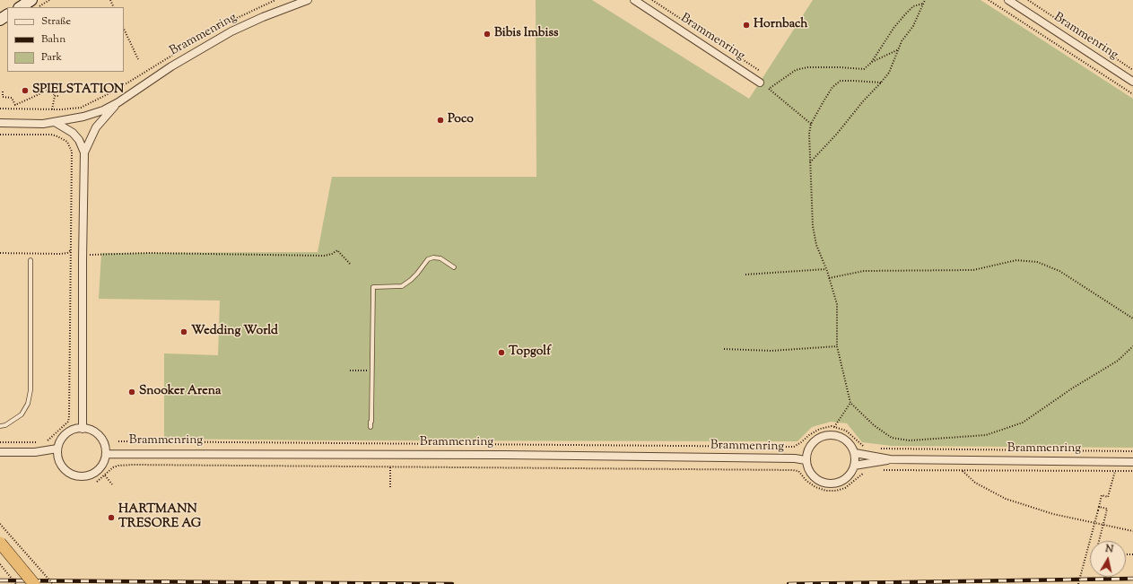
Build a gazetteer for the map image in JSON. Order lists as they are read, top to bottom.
{
  "streets": {
    "street": ["Brammenring"]
  },
  "places": [
    "Hornbach",
    "Bibis Imbiss",
    "SPIELSTATION",
    "Poco",
    "Wedding World",
    "Topgolf",
    "Snooker Arena",
    "HARTMANN TRESORE AG"
  ],
  "legend": ["Straße", "Bahn", "Park"],
  "north": "top"
}
